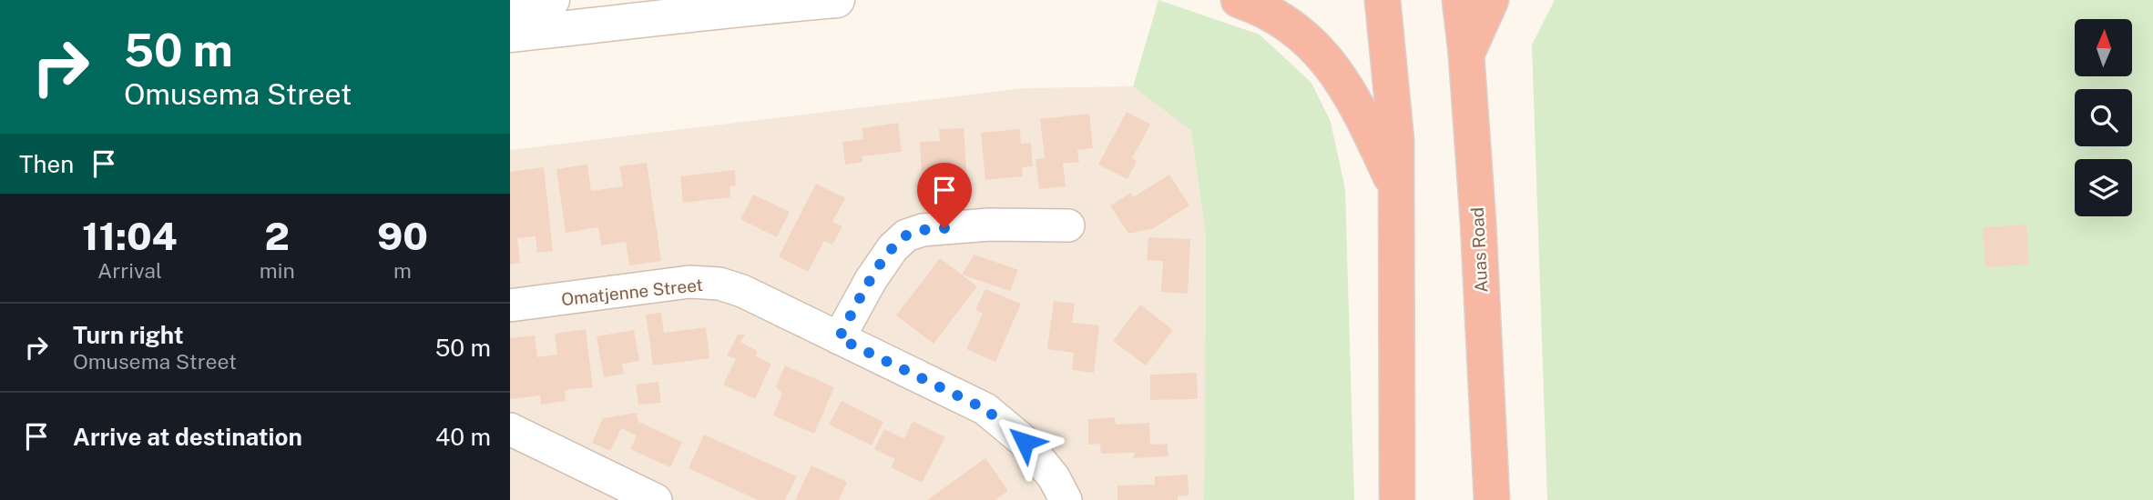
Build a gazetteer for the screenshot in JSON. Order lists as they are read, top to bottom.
{
  "streets": {
    "highway": ["Auas Road"],
    "street": ["Omatjenne Street"]
  },
  "north": "top",
  "page": {
    "turn": ["50 m", "Omusema Street"],
    "then": "Then",
    "eta": [
      "11:04",
      "Arrival",
      "2",
      "min",
      "90",
      "m"
    ],
    "list": [
      {
        "name": "Turn right",
        "note": "Omusema Street",
        "value": "50 m"
      },
      {
        "name": "Arrive at destination",
        "value": "40 m"
      }
    ]
  }
}
